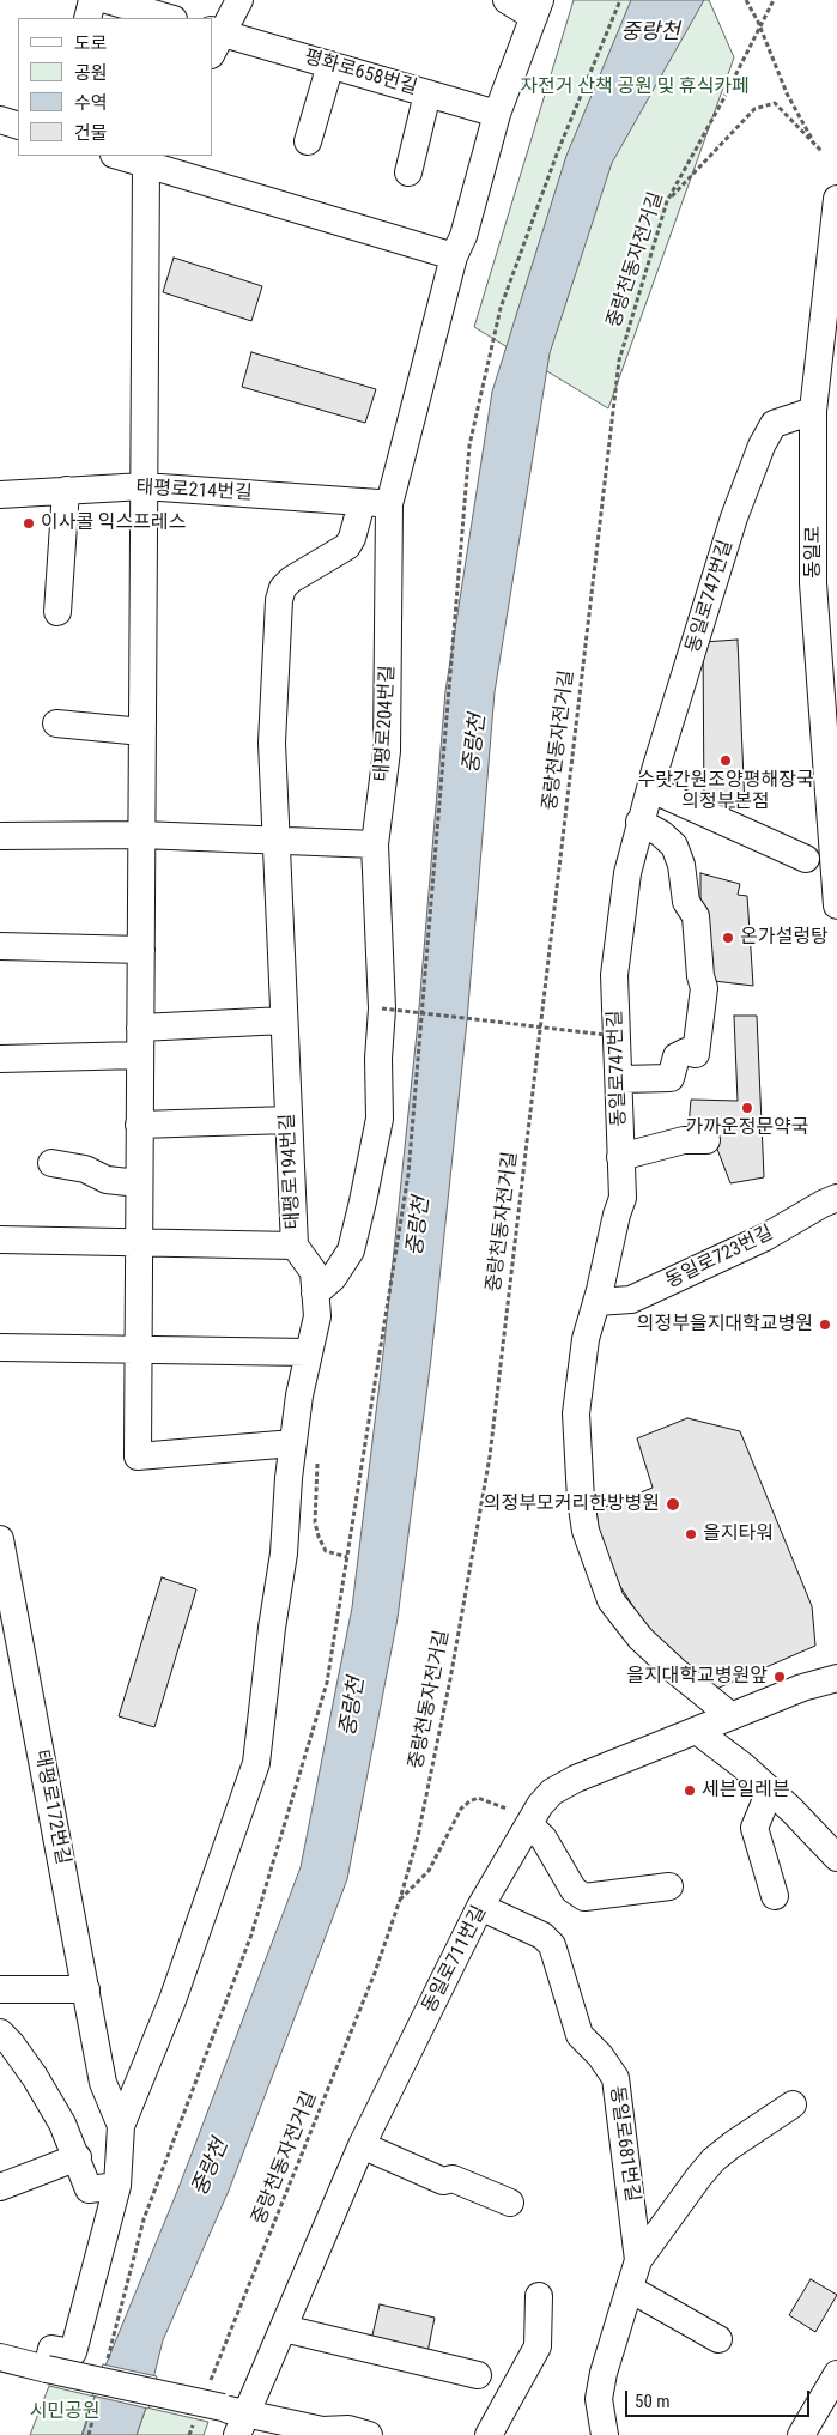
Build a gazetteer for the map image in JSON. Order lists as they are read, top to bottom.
{
  "streets": {
    "street": [
      "평화로658번길",
      "태평로214번길",
      "동일로",
      "동일로747번길",
      "태평로204번길",
      "태평로194번길",
      "동일로723번길",
      "태평로172번길",
      "동일로711번길",
      "동일로681번길"
    ],
    "path": ["중랑천동자전거길"]
  },
  "crossings": [
    ["평화로658번길", "태평로204번길"],
    ["중랑천동자전거길", "동일로711번길"],
    ["태평로214번길", "태평로204번길"],
    ["동일로", "동일로747번길"],
    ["동일로747번길", "동일로723번길"],
    ["동일로747번길", "동일로711번길"],
    ["동일로711번길", "동일로681번길"]
  ],
  "water": ["중랑천"],
  "parks": ["자전거 산책 공원 및 휴식카페", "시민공원"],
  "places": [
    "이사콜 익스프레스",
    "수랏간원조양평해장국 의정부본점",
    "온가설렁탕",
    "가까운정문약국",
    "의정부을지대학교병원",
    "의정부모커리한방병원",
    "을지타워",
    "을지대학교병원앞",
    "세븐일레븐"
  ],
  "legend": [
    "도로",
    "공원",
    "수역",
    "건물"
  ],
  "scale_bar": "50 m"
}
